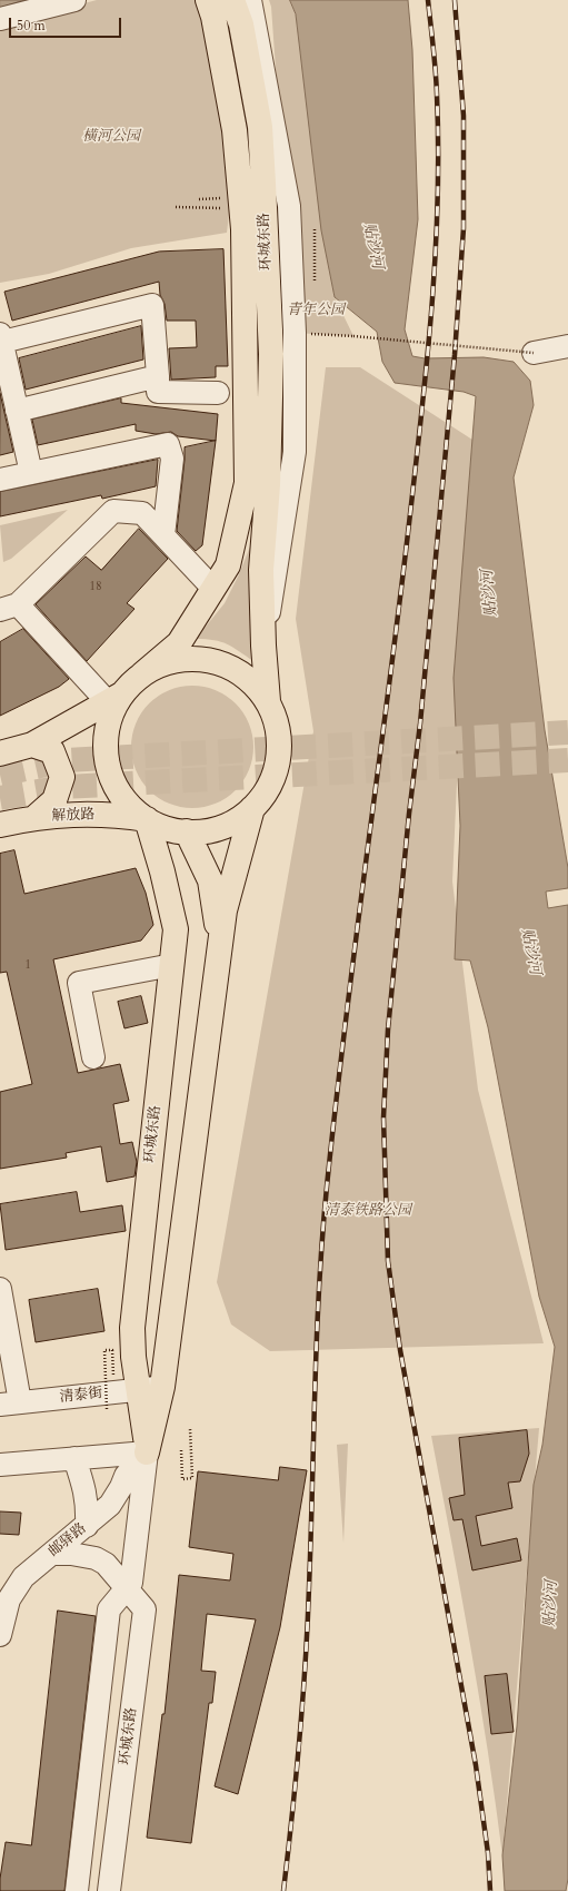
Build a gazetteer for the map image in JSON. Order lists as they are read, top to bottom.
{
  "streets": {
    "main road": ["环城东路", "解放路"],
    "street": ["清泰街", "邮驿路"]
  },
  "crossings": [
    ["环城东路", "解放路"],
    ["环城东路", "清泰街"],
    ["环城东路", "邮驿路"]
  ],
  "water": ["贴沙河"],
  "parks": ["横河公园", "青年公园", "清泰铁路公园"],
  "house_numbers": ["18", "1"],
  "scale_bar": "50 m"
}
